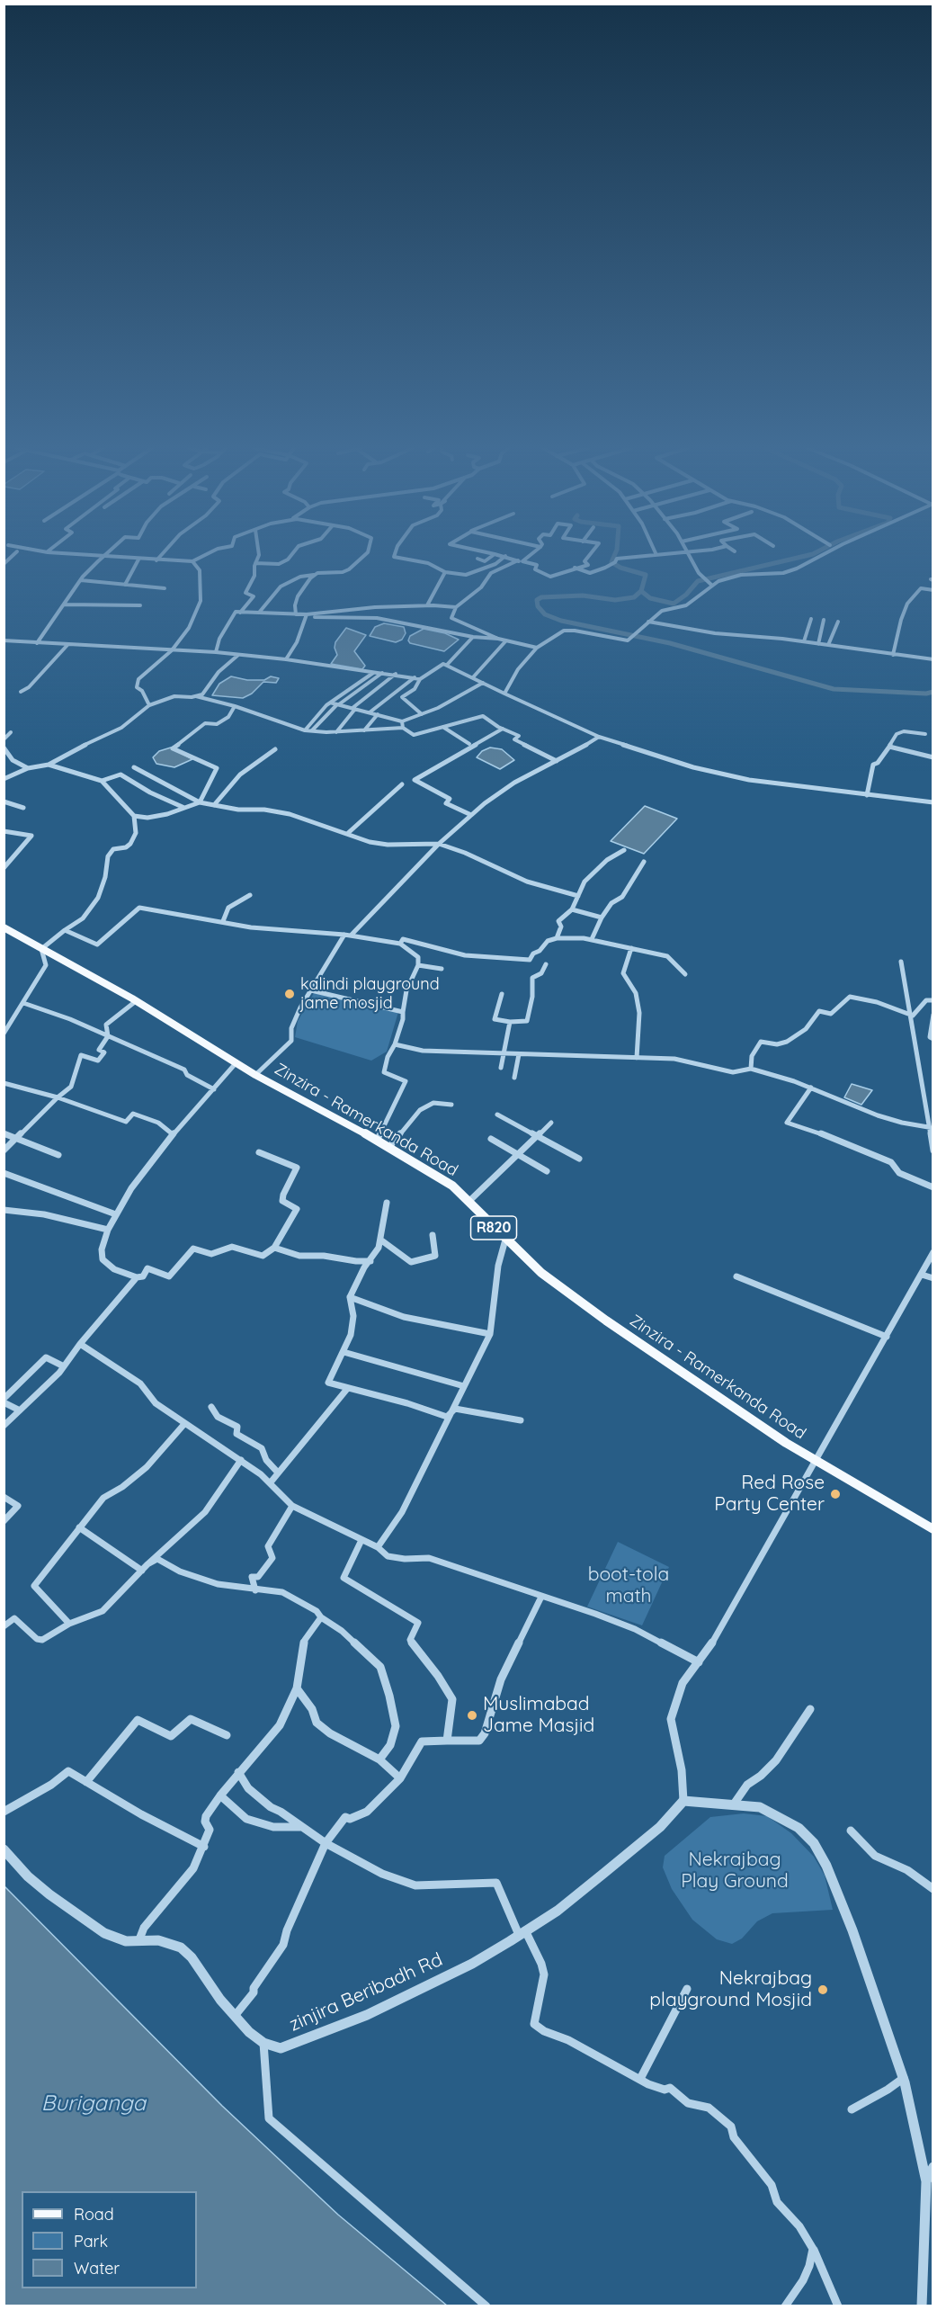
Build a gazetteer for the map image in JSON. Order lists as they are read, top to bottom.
{
  "streets": {
    "main road": ["Zinzira - Ramerkanda Road", "R820"],
    "street": ["zinjira Beribadh Rd"]
  },
  "water": ["Buriganga"],
  "parks": ["boot-tola math", "Nekrajbag Play Ground"],
  "places": [
    "kalindi playground jame mosjid",
    "Red Rose Party Center",
    "Muslimabad Jame Masjid",
    "Nekrajbag playground Mosjid"
  ],
  "legend": ["Road", "Park", "Water"]
}
